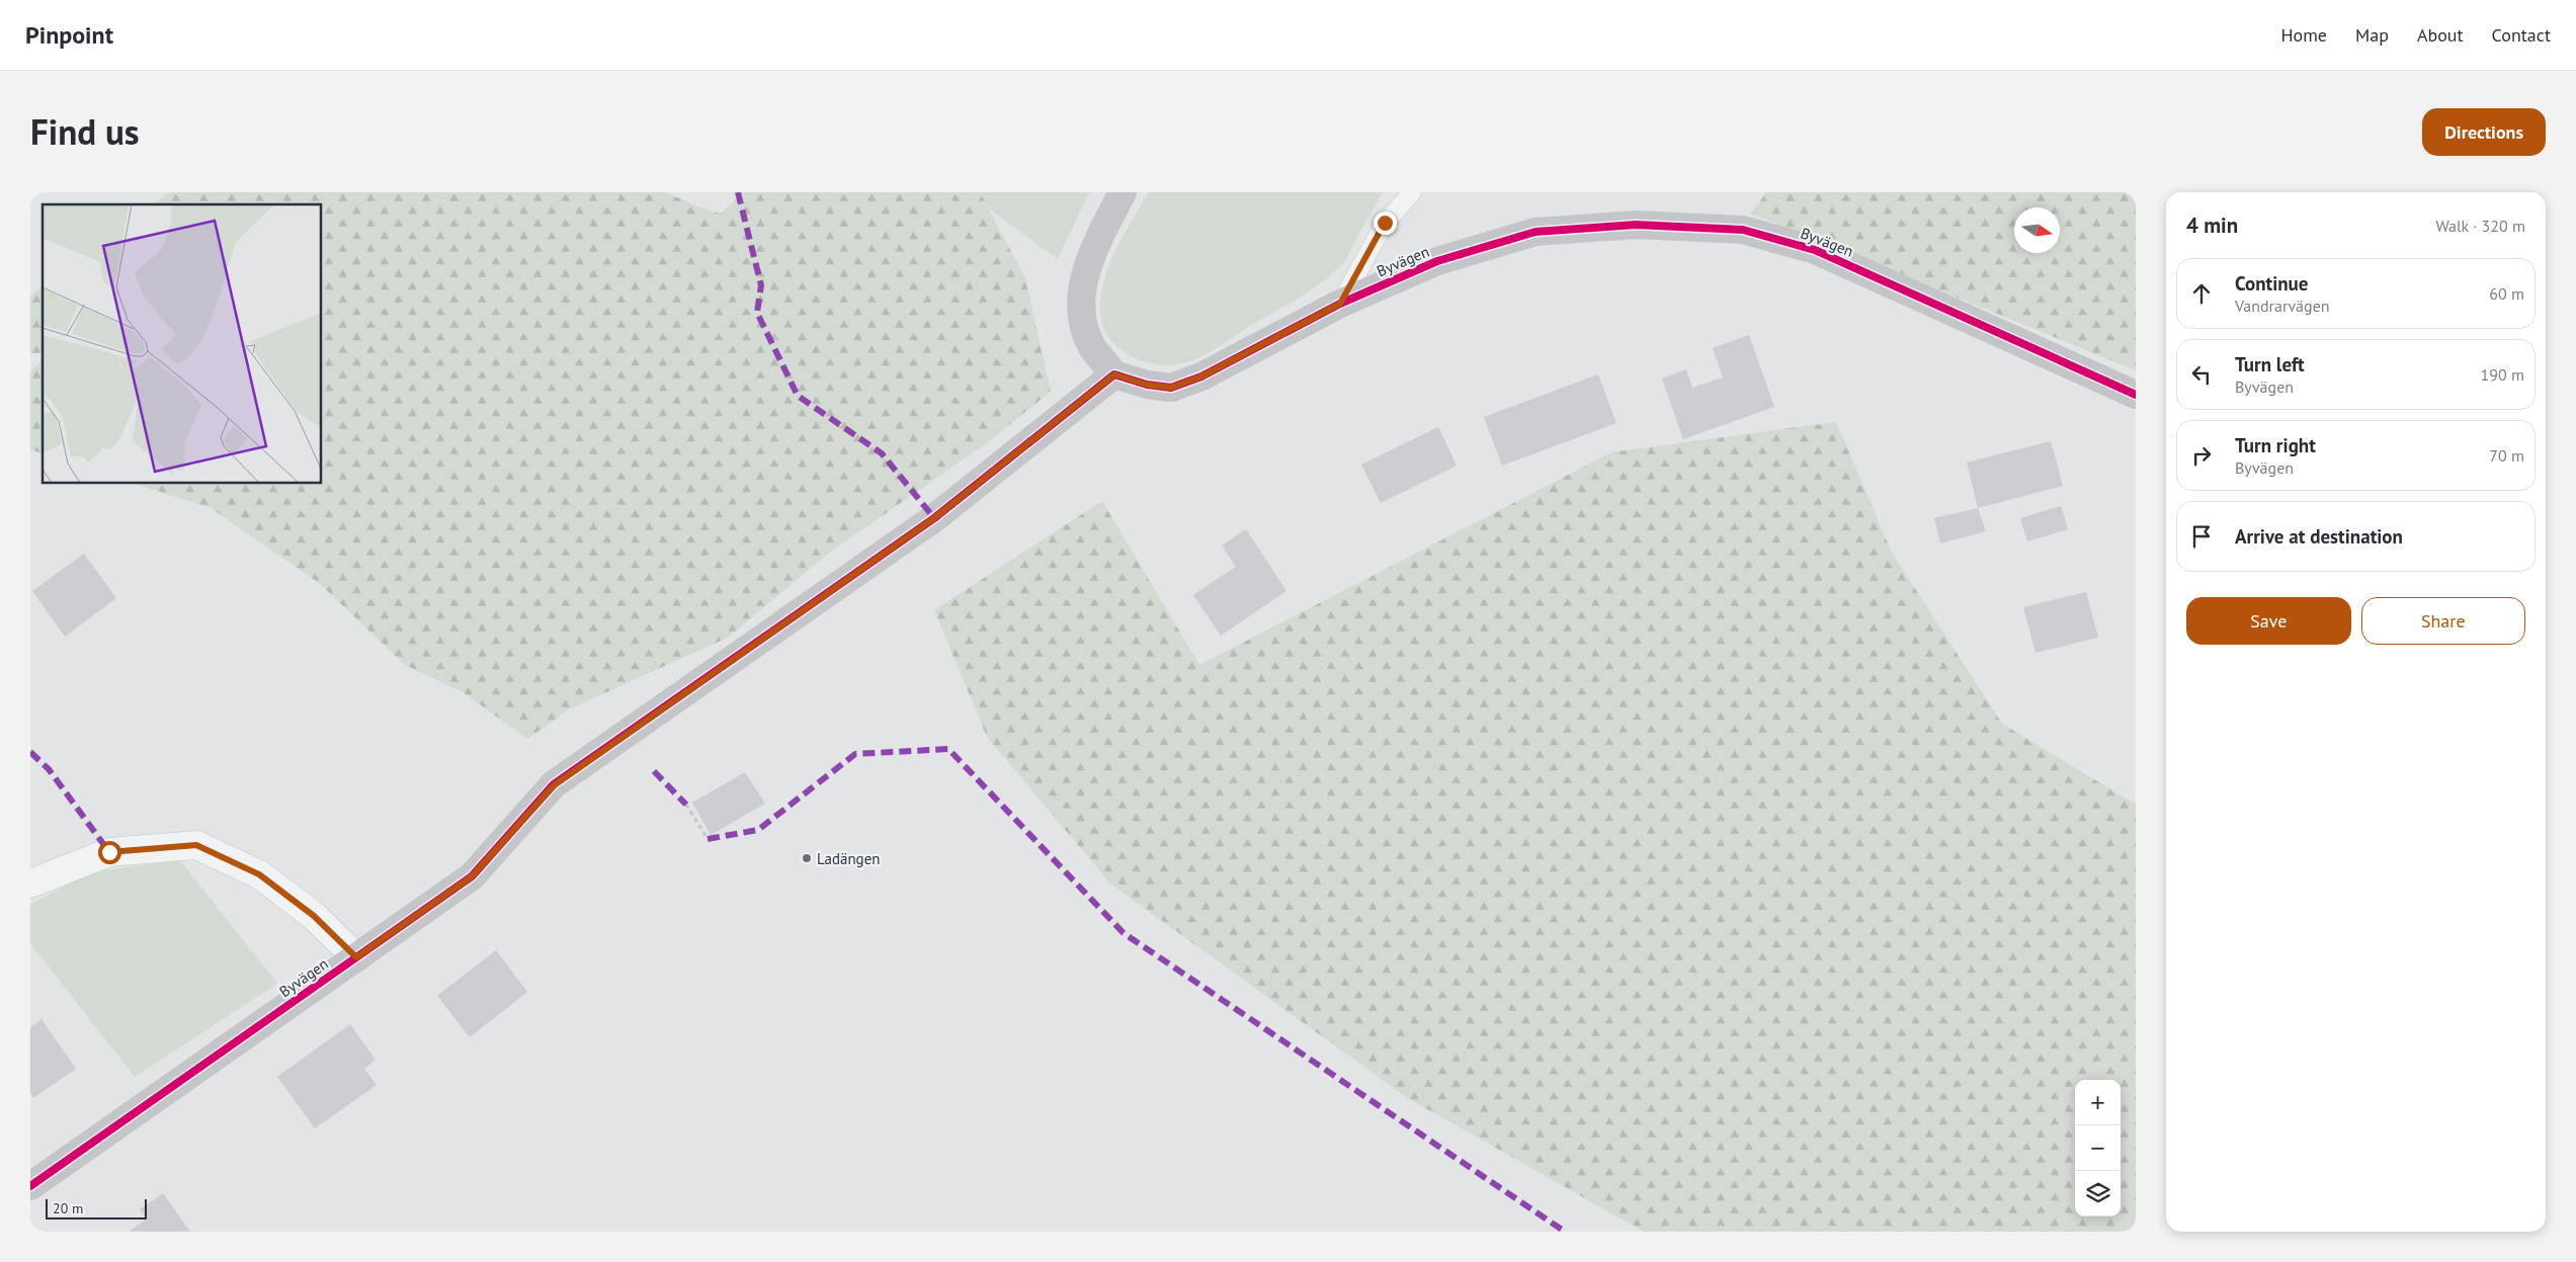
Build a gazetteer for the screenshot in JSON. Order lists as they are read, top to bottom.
{
  "streets": {
    "street": ["Byvägen"]
  },
  "places": ["Ladängen"],
  "scale_bar": "20 m",
  "north": "right",
  "page": {
    "header": "Pinpoint",
    "nav": [
      "Home",
      "Map",
      "About",
      "Contact"
    ],
    "title": "Find us",
    "buttons": [
      "Directions",
      ["Save", "Share"]
    ],
    "heading": ["4 min", "Walk · 320 m"],
    "list": [
      ["Continue", "Vandrarvägen", "60 m"],
      ["Turn left", "Byvägen", "190 m"],
      ["Turn right", "Byvägen", "70 m"],
      "Arrive at destination"
    ],
    "map_buttons": ["+", "−"],
    "scale": "20 m"
  }
}
